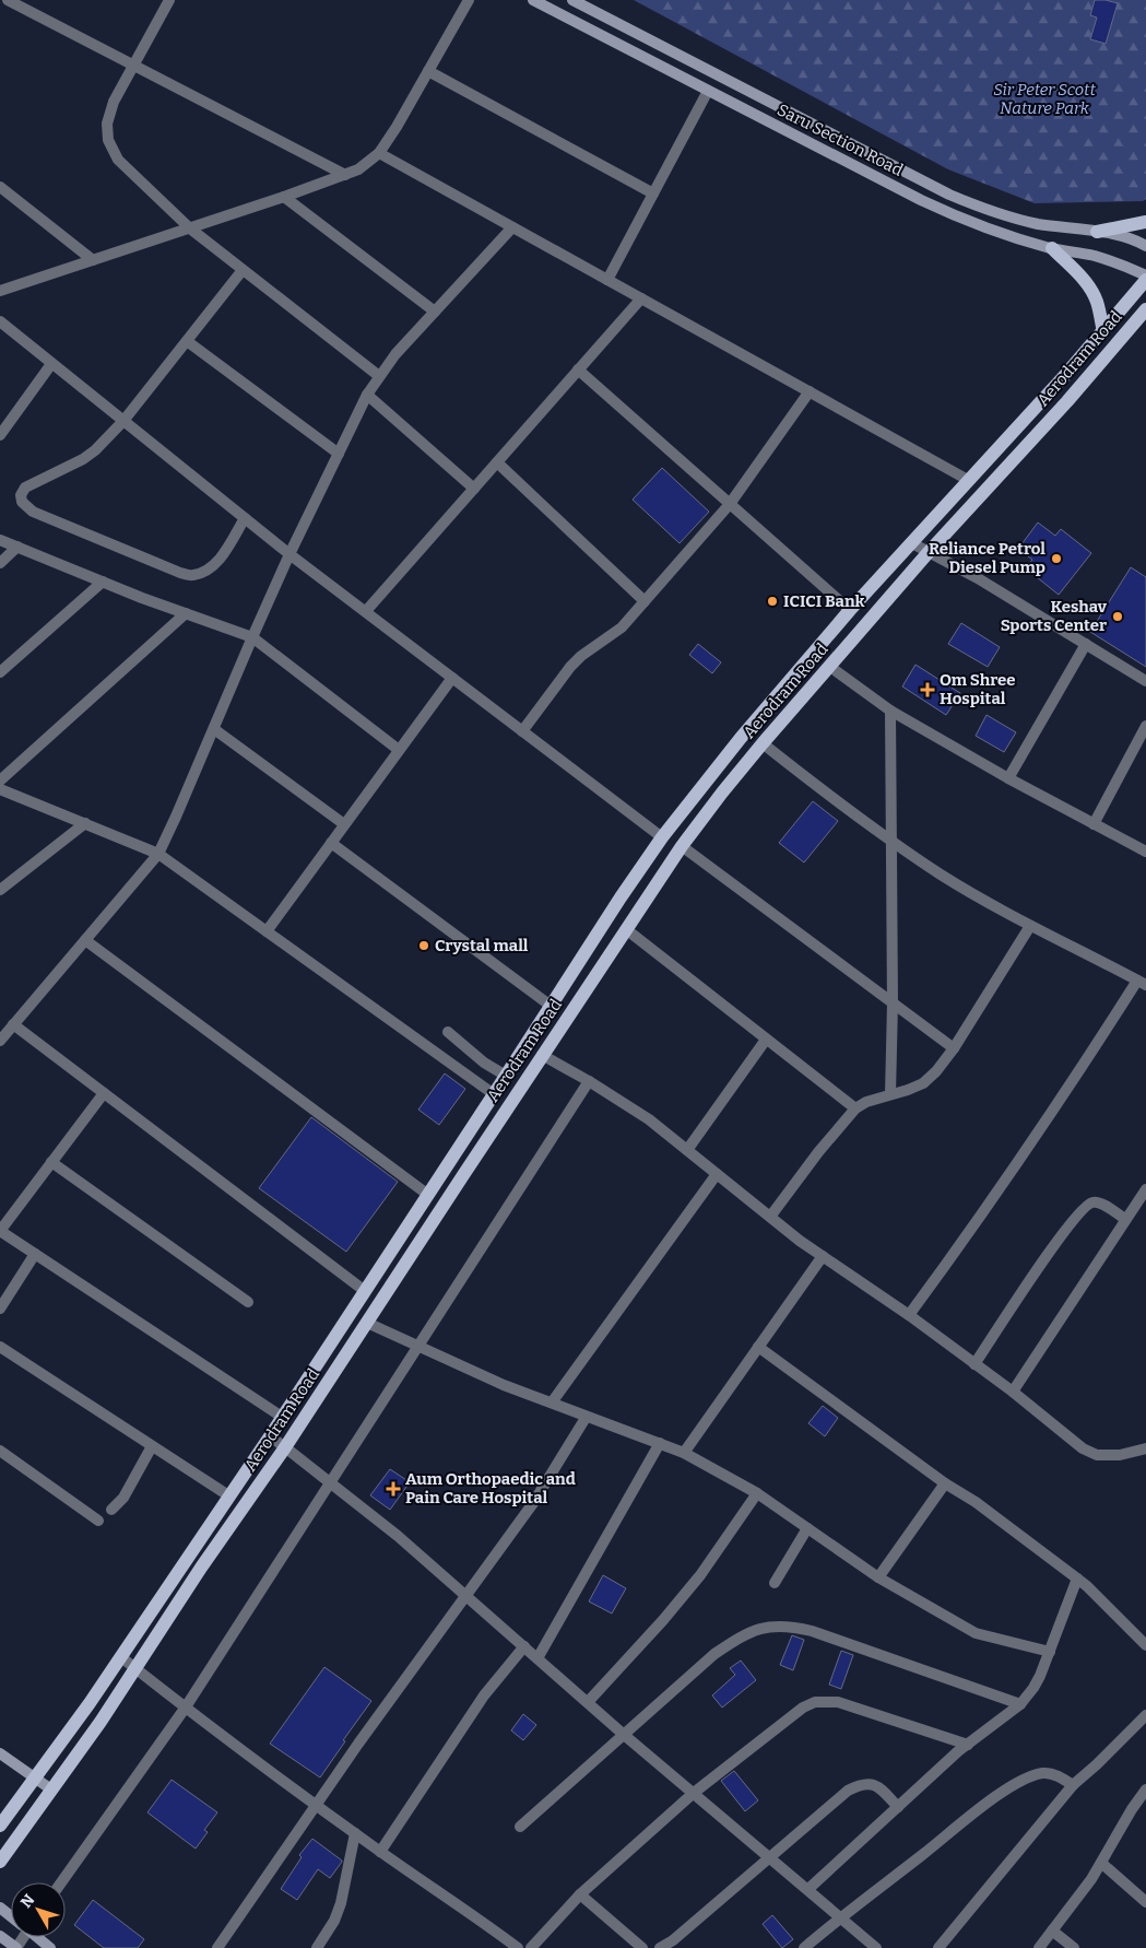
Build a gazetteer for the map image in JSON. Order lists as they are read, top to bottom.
{
  "streets": {
    "main road": ["Aerodram Road"],
    "street": ["Saru Section Road"]
  },
  "crossings": [
    ["Saru Section Road", "Aerodram Road"]
  ],
  "parks": ["Sir Peter Scott Nature Park"],
  "places": {
    "other": [
      "Reliance Petrol Diesel Pump",
      "ICICI Bank",
      "Keshav Sports Center",
      "Crystal mall"
    ],
    "health": ["Om Shree Hospital", "Aum Orthopaedic and Pain Care Hospital"]
  },
  "north": "top left"
}
